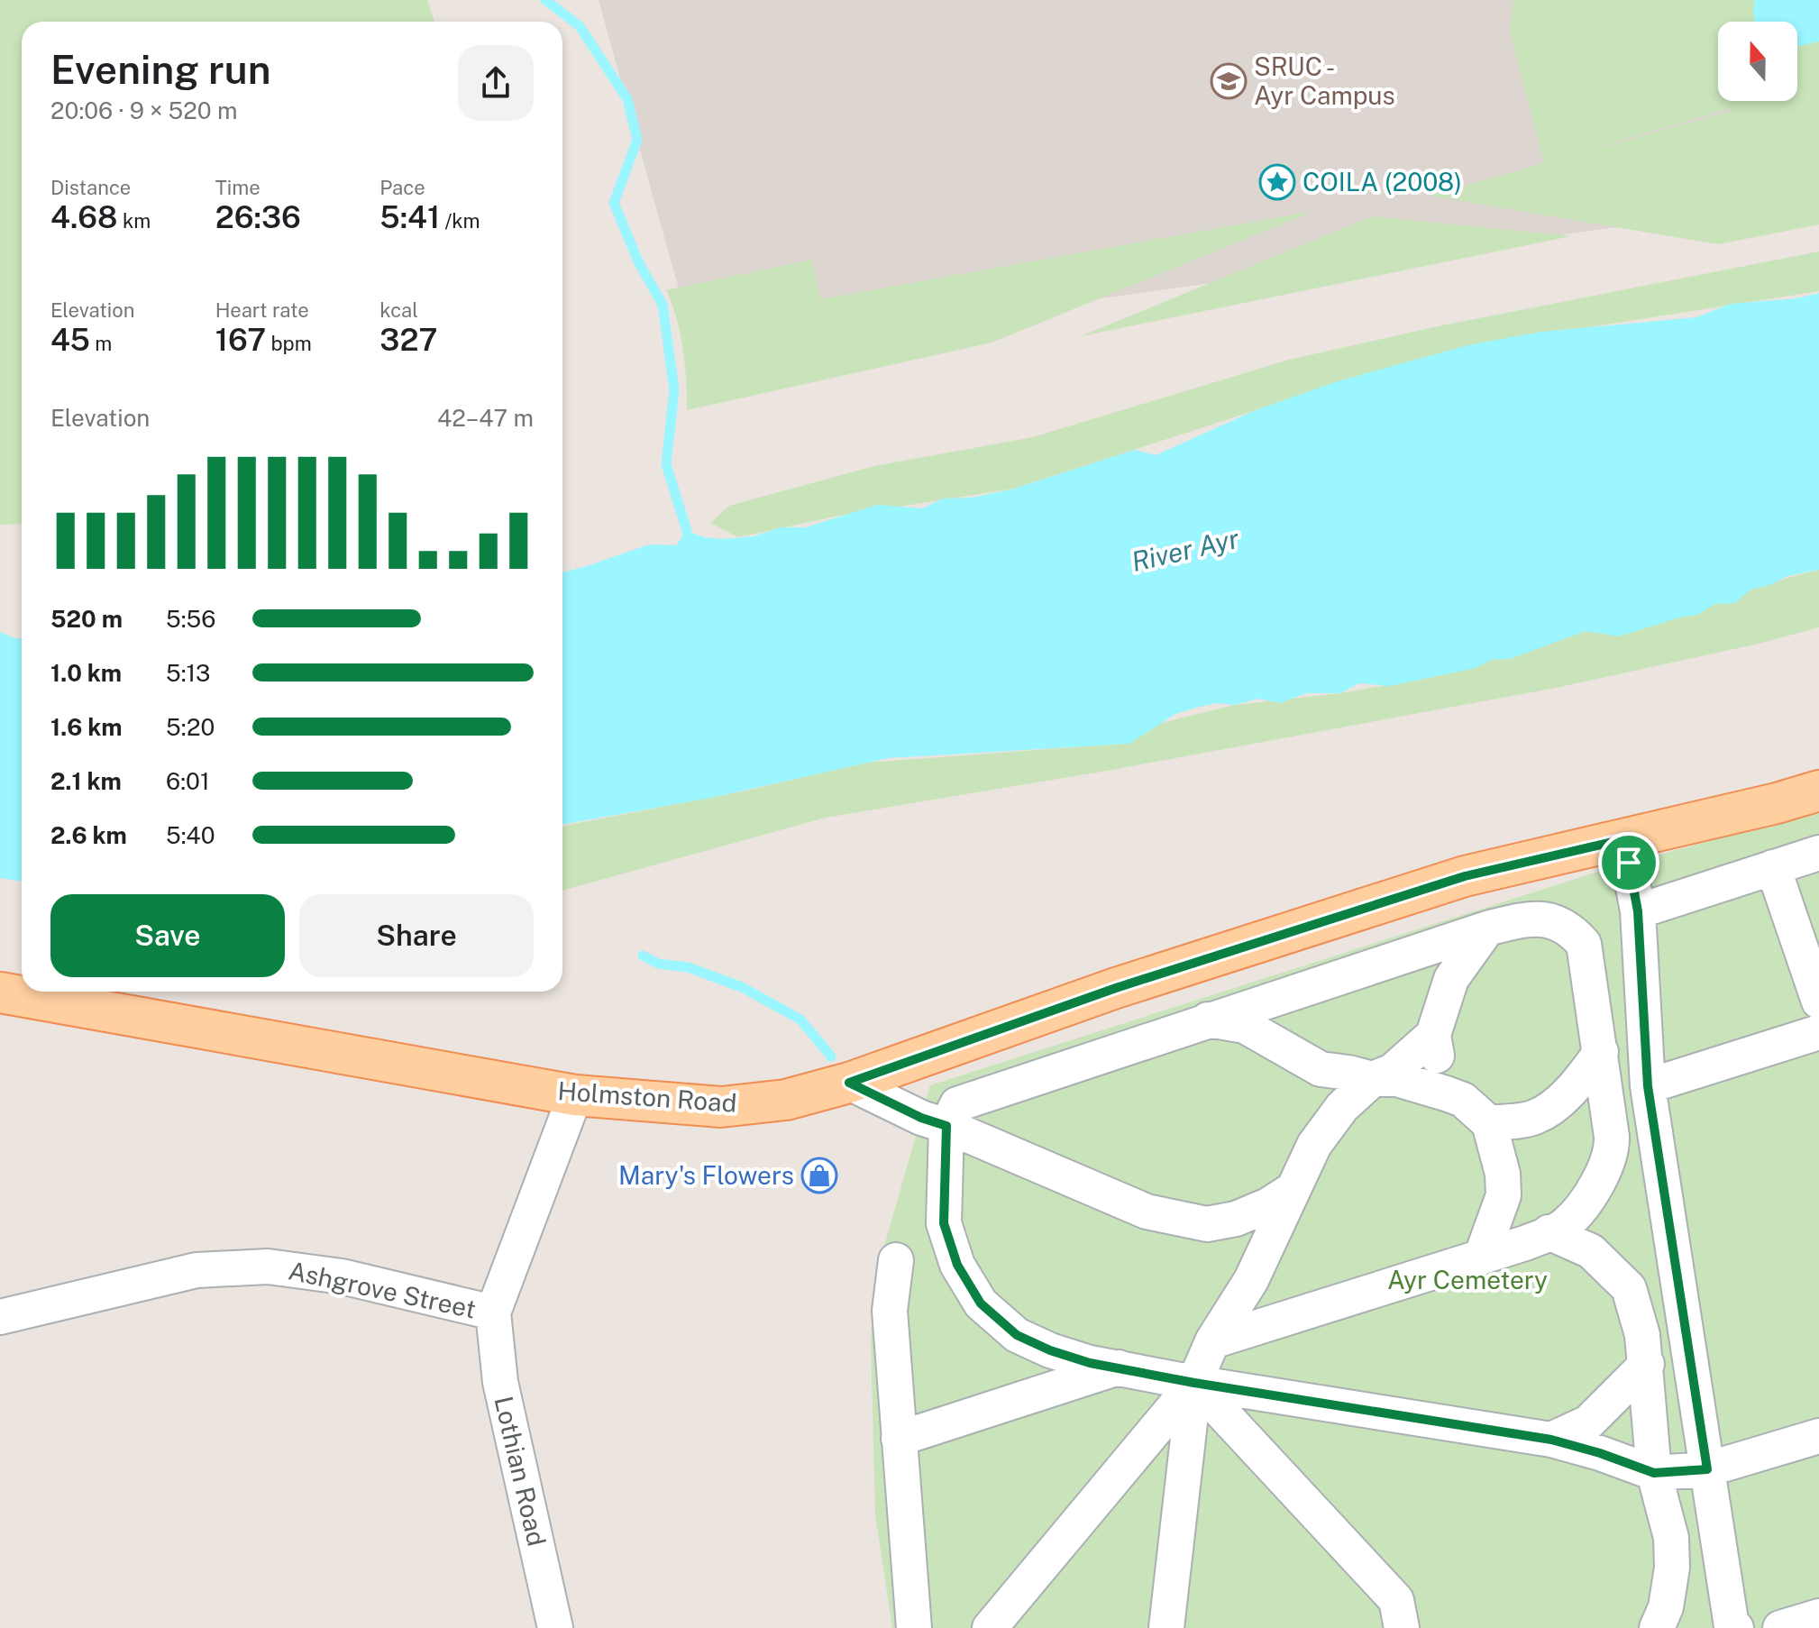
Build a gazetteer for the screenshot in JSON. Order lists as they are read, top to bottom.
{
  "streets": {
    "main road": ["Holmston Road"],
    "street": ["Ashgrove Street", "Lothian Road"]
  },
  "crossings": [
    ["Holmston Road", "Ashgrove Street"],
    ["Ashgrove Street", "Lothian Road"]
  ],
  "water": ["River Ayr"],
  "parks": ["Ayr Cemetery"],
  "places": {
    "school or university": ["SRUC - Ayr Campus"],
    "place": ["COILA (2008)"],
    "shop": ["Mary's Flowers"]
  },
  "north": "top",
  "page": {
    "heading": ["Evening run", "20:06 · 9 × 520 m"],
    "stats": [
      ["Distance", "4.68 km"],
      ["Time", "26:36"],
      ["Pace", "5:41 /km"],
      ["Elevation", "45 m"],
      ["Heart rate", "167 bpm"],
      ["kcal", "327"]
    ],
    "chart": ["Elevation", "42–47 m"],
    "list": [
      {
        "name": "520 m",
        "note": "5:56"
      },
      {
        "name": "1.0 km",
        "note": "5:13"
      },
      {
        "name": "1.6 km",
        "note": "5:20"
      },
      {
        "name": "2.1 km",
        "note": "6:01"
      },
      {
        "name": "2.6 km",
        "note": "5:40"
      }
    ],
    "buttons": ["Save", "Share"]
  }
}
